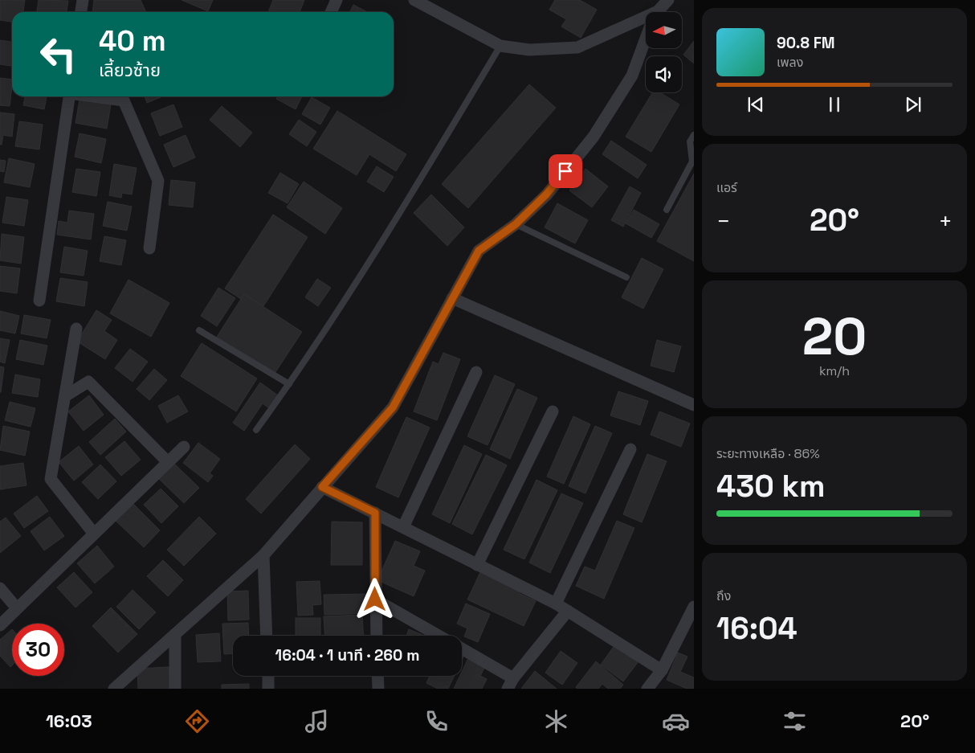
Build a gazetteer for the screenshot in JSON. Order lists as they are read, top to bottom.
{
  "north": "left",
  "page": {
    "turn": ["40 m", "เลี้ยวซ้าย"],
    "song": ["90.8 FM", "เพลง"],
    "tile": [
      "แอร์",
      ["20", "km/h"],
      ["ระยะทางเหลือ · 86%", "430 km"],
      ["ถึง", "16:04"]
    ],
    "heat": ["−", "20°", "+"],
    "limit": "30",
    "trip": "16:04 · 1 นาที · 260 m",
    "tabs": ["16:03", "20°"]
  }
}
